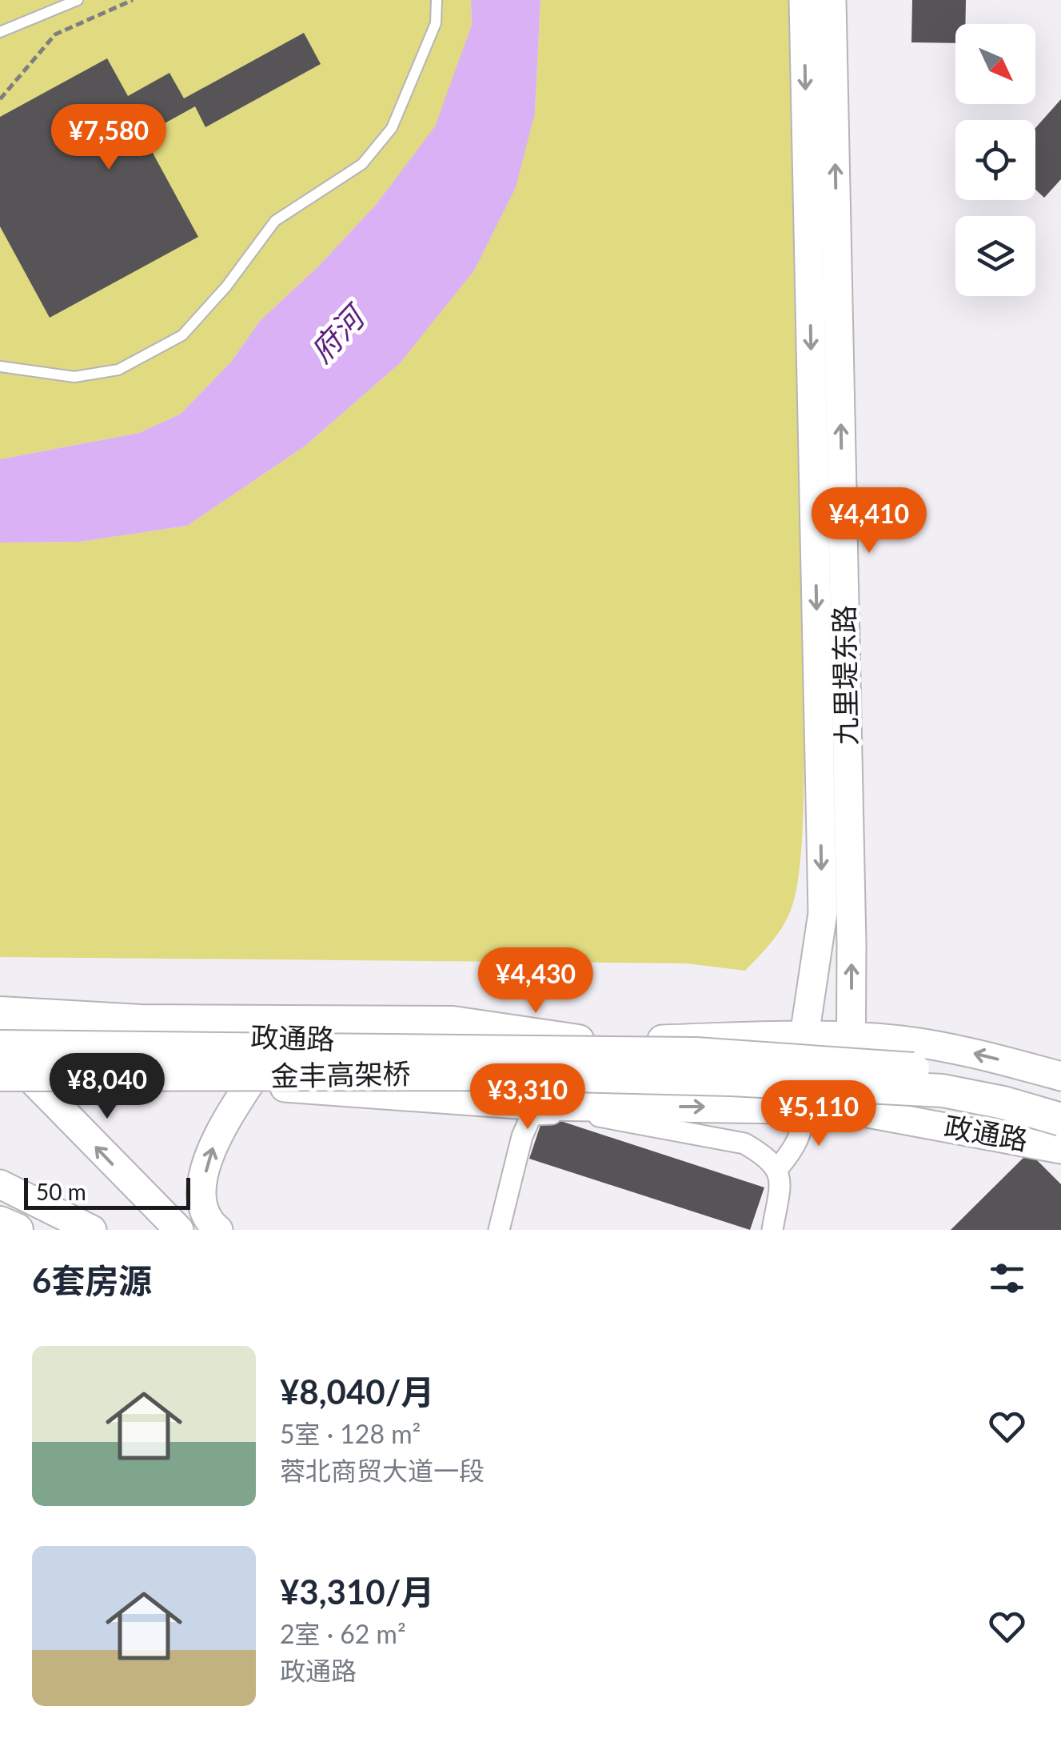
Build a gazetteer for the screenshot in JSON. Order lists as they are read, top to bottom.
{
  "streets": {
    "highway": ["金丰高架桥"],
    "main road": ["九里堤东路", "政通路"]
  },
  "crossings": [
    ["九里堤东路", "政通路"]
  ],
  "water": ["府河"],
  "scale_bar": "50 m",
  "north": "bottom right",
  "page": {
    "price": [
      "¥7,580",
      "¥4,410",
      "¥4,430",
      "¥8,040",
      "¥3,310",
      "¥5,110"
    ],
    "scale": "50 m",
    "heading": "6套房源",
    "list": [
      {
        "name": "¥8,040/月",
        "note": "5室 · 128 m² · 蓉北商贸大道一段"
      },
      {
        "name": "¥3,310/月",
        "note": "2室 · 62 m² · 政通路"
      }
    ]
  }
}
